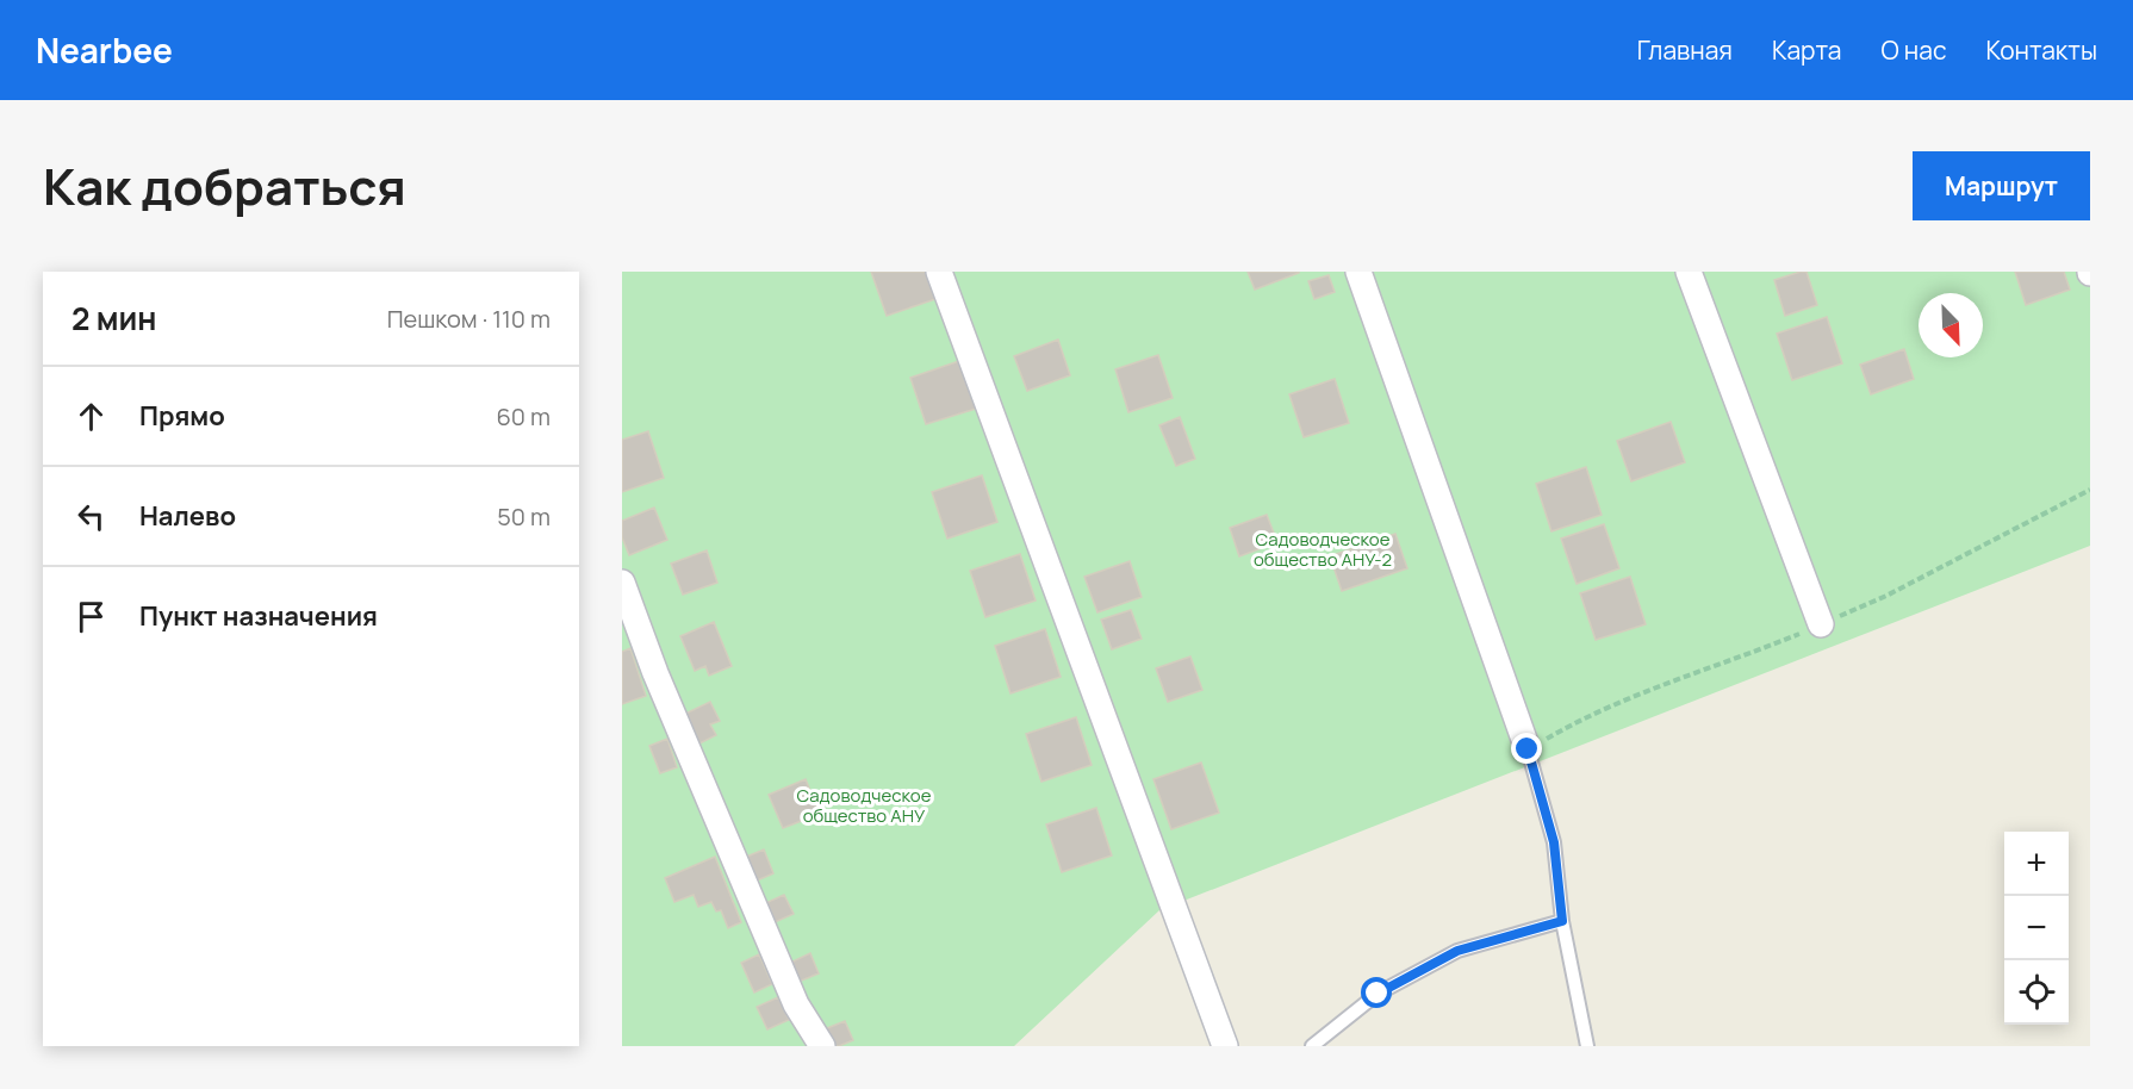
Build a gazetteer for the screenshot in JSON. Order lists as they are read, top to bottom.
{
  "parks": ["Садоводческое общество АНУ-2", "Садоводческое общество АНУ"],
  "north": "bottom right",
  "page": {
    "header": "Nearbee",
    "nav": [
      "Главная",
      "Карта",
      "О нас",
      "Контакты"
    ],
    "title": "Как добраться",
    "buttons": "Маршрут",
    "heading": ["2 мин", "Пешком · 110 m"],
    "list": [
      ["Прямо", "60 m"],
      ["Налево", "50 m"],
      "Пункт назначения"
    ],
    "map_buttons": ["+", "−"]
  }
}
